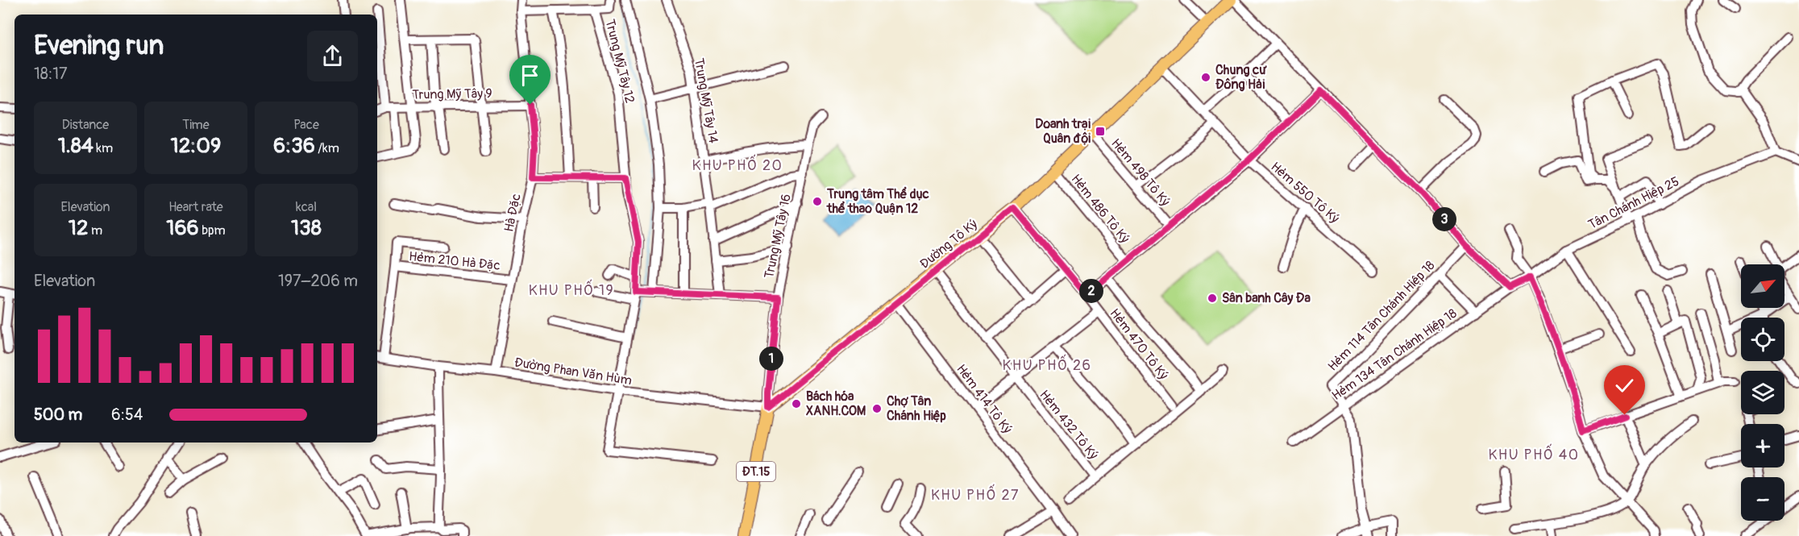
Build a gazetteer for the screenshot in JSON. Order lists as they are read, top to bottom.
{
  "streets": {
    "main road": ["Đường Tô Ký", "ĐT.15"],
    "street": [
      "Trung Mỹ Tây 12",
      "Trung Mỹ Tây 9",
      "Trung Mỹ Tây 14",
      "Hẻm 498 Tô Ký",
      "Hẻm 550 Tô Ký",
      "Tân Chánh Hiệp 25",
      "Hẻm 486 Tô Ký",
      "Hà Đặc",
      "Trung Mỹ Tây 16",
      "Hẻm 210 Hà Đặc",
      "Hẻm 114 Tân Chánh Hiệp 18",
      "Hẻm 470 Tô Ký",
      "Hẻm 134 Tân Chánh Hiệp 18",
      "Đường Phan Văn Hùm",
      "Hẻm 414 Tô Ký",
      "Hẻm 432 Tô Ký"
    ]
  },
  "crossings": [
    ["Trung Mỹ Tây 12", "Hà Đặc"],
    ["Trung Mỹ Tây 12", "Đường Phan Văn Hùm"],
    ["Trung Mỹ Tây 9", "Hà Đặc"],
    ["Hẻm 498 Tô Ký", "Đường Tô Ký"],
    ["Hẻm 550 Tô Ký", "Đường Tô Ký"],
    ["Tân Chánh Hiệp 25", "Hẻm 134 Tân Chánh Hiệp 18"],
    ["Hẻm 486 Tô Ký", "Đường Tô Ký"],
    ["Hà Đặc", "Hẻm 210 Hà Đặc"],
    ["Hà Đặc", "Đường Phan Văn Hùm"],
    ["Trung Mỹ Tây 16", "Đường Tô Ký"],
    ["Trung Mỹ Tây 16", "Đường Phan Văn Hùm"],
    ["Trung Mỹ Tây 16", "ĐT.15"],
    ["Đường Tô Ký", "Hẻm 470 Tô Ký"],
    ["Đường Tô Ký", "Đường Phan Văn Hùm"],
    ["Đường Tô Ký", "Hẻm 414 Tô Ký"],
    ["Đường Tô Ký", "Hẻm 432 Tô Ký"],
    ["Đường Tô Ký", "ĐT.15"],
    ["Hẻm 114 Tân Chánh Hiệp 18", "Hẻm 134 Tân Chánh Hiệp 18"],
    ["Đường Phan Văn Hùm", "ĐT.15"]
  ],
  "districts": [
    "KHU PHỐ 20",
    "KHU PHỐ 19",
    "KHU PHỐ 26",
    "KHU PHỐ 40",
    "KHU PHỐ 27"
  ],
  "places": {
    "other": [
      "Chung cư Đông Hải",
      "Trung tâm Thể dục thể thao Quận 12",
      "Sân banh Cây Đa",
      "Bách hóa XANH.COM",
      "Chợ Tân Chánh Hiệp"
    ],
    "transit": ["Doanh trại Quân đội"]
  },
  "north": "top right",
  "page": {
    "heading": ["Evening run", "18:17"],
    "stats": [
      ["Distance", "1.84 km"],
      ["Time", "12:09"],
      ["Pace", "6:36 /km"],
      ["Elevation", "12 m"],
      ["Heart rate", "166 bpm"],
      ["kcal", "138"]
    ],
    "pins": ["3", "2", "1"],
    "chart": ["Elevation", "197–206 m"],
    "map_buttons": ["+", "−"],
    "list": [
      {
        "name": "500 m",
        "note": "6:54"
      }
    ]
  }
}
